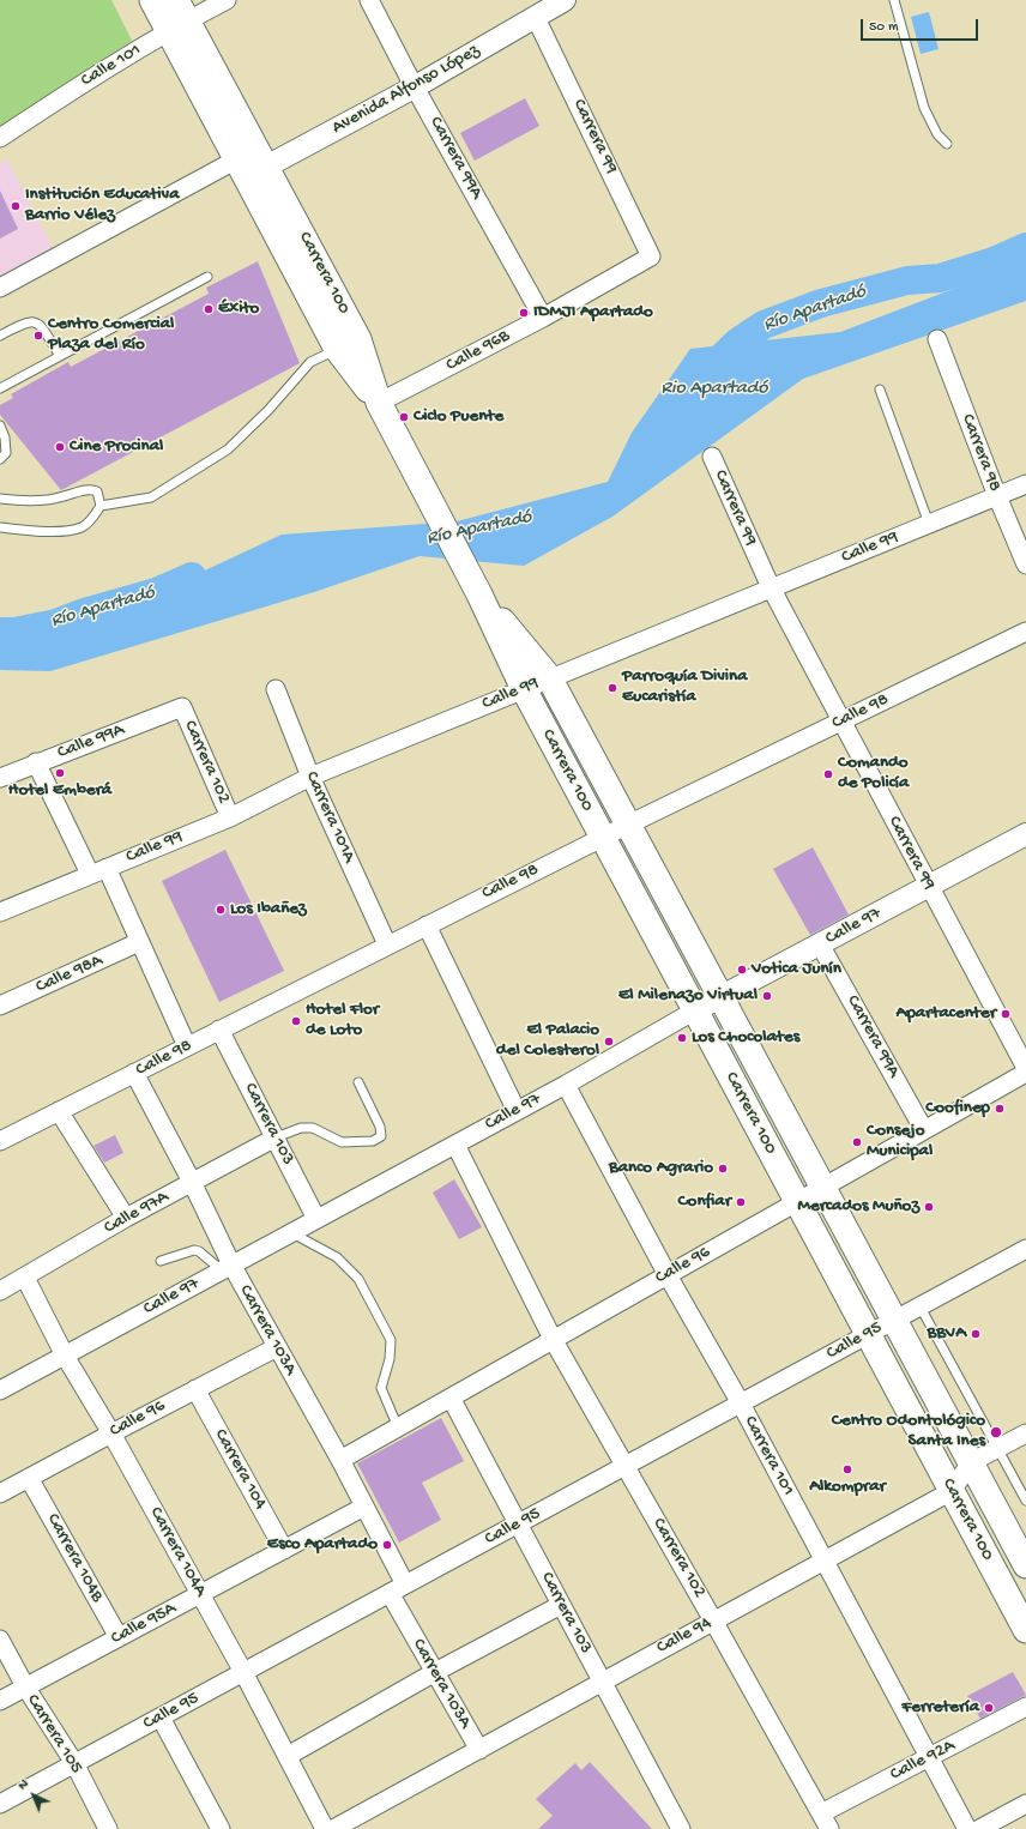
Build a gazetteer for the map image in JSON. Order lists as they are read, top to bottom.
{
  "streets": {
    "main road": ["Carrera 100"],
    "street": [
      "Calle 101",
      "Avenida Alfonso López",
      "Carrera 99",
      "Carrera 99A",
      "Calle 96B",
      "Carrera 98",
      "Calle 99",
      "Calle 98",
      "Calle 99A",
      "Carrera 102",
      "Carrera 101A",
      "Calle 97",
      "Calle 98A",
      "Carrera 103",
      "Calle 97A",
      "Calle 96",
      "Carrera 103A",
      "Calle 95",
      "Carrera 101",
      "Carrera 104",
      "Carrera 104A",
      "Carrera 104B",
      "Calle 95A",
      "Calle 94",
      "Carrera 105",
      "Calle 92A"
    ]
  },
  "crossings": [
    ["Calle 101", "Carrera 100"],
    ["Avenida Alfonso López", "Carrera 99"],
    ["Avenida Alfonso López", "Carrera 99A"],
    ["Avenida Alfonso López", "Carrera 100"],
    ["Carrera 99", "Calle 96B"],
    ["Carrera 99", "Calle 99"],
    ["Carrera 99", "Calle 98"],
    ["Carrera 99", "Calle 97"],
    ["Carrera 99A", "Calle 96B"],
    ["Carrera 99A", "Calle 97"],
    ["Carrera 99A", "Calle 96"],
    ["Carrera 100", "Calle 96B"],
    ["Carrera 100", "Calle 99"],
    ["Carrera 100", "Calle 98"],
    ["Carrera 100", "Calle 97"],
    ["Carrera 100", "Calle 96"],
    ["Carrera 100", "Calle 95"],
    ["Carrera 100", "Calle 94"],
    ["Carrera 98", "Calle 99"],
    ["Calle 99", "Carrera 102"],
    ["Calle 99", "Carrera 101A"],
    ["Calle 98", "Carrera 101A"],
    ["Calle 98", "Carrera 103"],
    ["Calle 98", "Carrera 103A"],
    ["Calle 99A", "Carrera 102"],
    ["Carrera 102", "Calle 97"],
    ["Carrera 102", "Calle 96"],
    ["Carrera 102", "Calle 95"],
    ["Carrera 102", "Calle 94"],
    ["Carrera 102", "Calle 92A"],
    ["Calle 97", "Carrera 103"],
    ["Calle 97", "Carrera 103A"],
    ["Calle 97", "Carrera 101"],
    ["Calle 97", "Carrera 104A"],
    ["Carrera 103", "Calle 97A"],
    ["Carrera 103", "Calle 96"],
    ["Carrera 103", "Calle 95"],
    ["Carrera 103", "Calle 94"],
    ["Calle 97A", "Carrera 103A"],
    ["Calle 97A", "Carrera 104A"],
    ["Calle 96", "Carrera 103A"],
    ["Calle 96", "Carrera 101"],
    ["Calle 96", "Carrera 104"],
    ["Calle 96", "Carrera 104A"],
    ["Calle 96", "Carrera 104B"],
    ["Carrera 103A", "Calle 95"],
    ["Carrera 103A", "Calle 95A"],
    ["Carrera 103A", "Calle 94"],
    ["Calle 95", "Carrera 101"],
    ["Calle 95", "Carrera 104A"],
    ["Calle 95", "Carrera 105"],
    ["Carrera 101", "Calle 94"],
    ["Carrera 101", "Calle 92A"],
    ["Carrera 104", "Calle 95A"],
    ["Carrera 104A", "Calle 95A"],
    ["Carrera 104B", "Calle 95A"],
    ["Calle 95A", "Carrera 105"]
  ],
  "water": ["Río Apartadó", "Rio Apartadó"],
  "places": [
    "Institución Educativa Barrio Vélez",
    "Éxito",
    "IDMJI Apartado",
    "Centro Comercial Plaza del Río",
    "Ciclo Puente",
    "Cine Procinal",
    "Parroquía Divina Eucaristía",
    "Hotel Emberá",
    "Comando de Policía",
    "Los Ibañez",
    "Votica Junín",
    "El Milenazo Virtual",
    "Apartacenter",
    "Hotel Flor de Loto",
    "Los Chocolates",
    "El Palacio del Colesterol",
    "Coofinep",
    "Consejo Municipal",
    "Banco Agrario",
    "Confiar",
    "Mercados Muñoz",
    "BBVA",
    "Centro Odontológico Santa Ines",
    "Alkomprar",
    "Esco Apartado",
    "Ferretería"
  ],
  "scale_bar": "50 m",
  "north": "top left"
}
